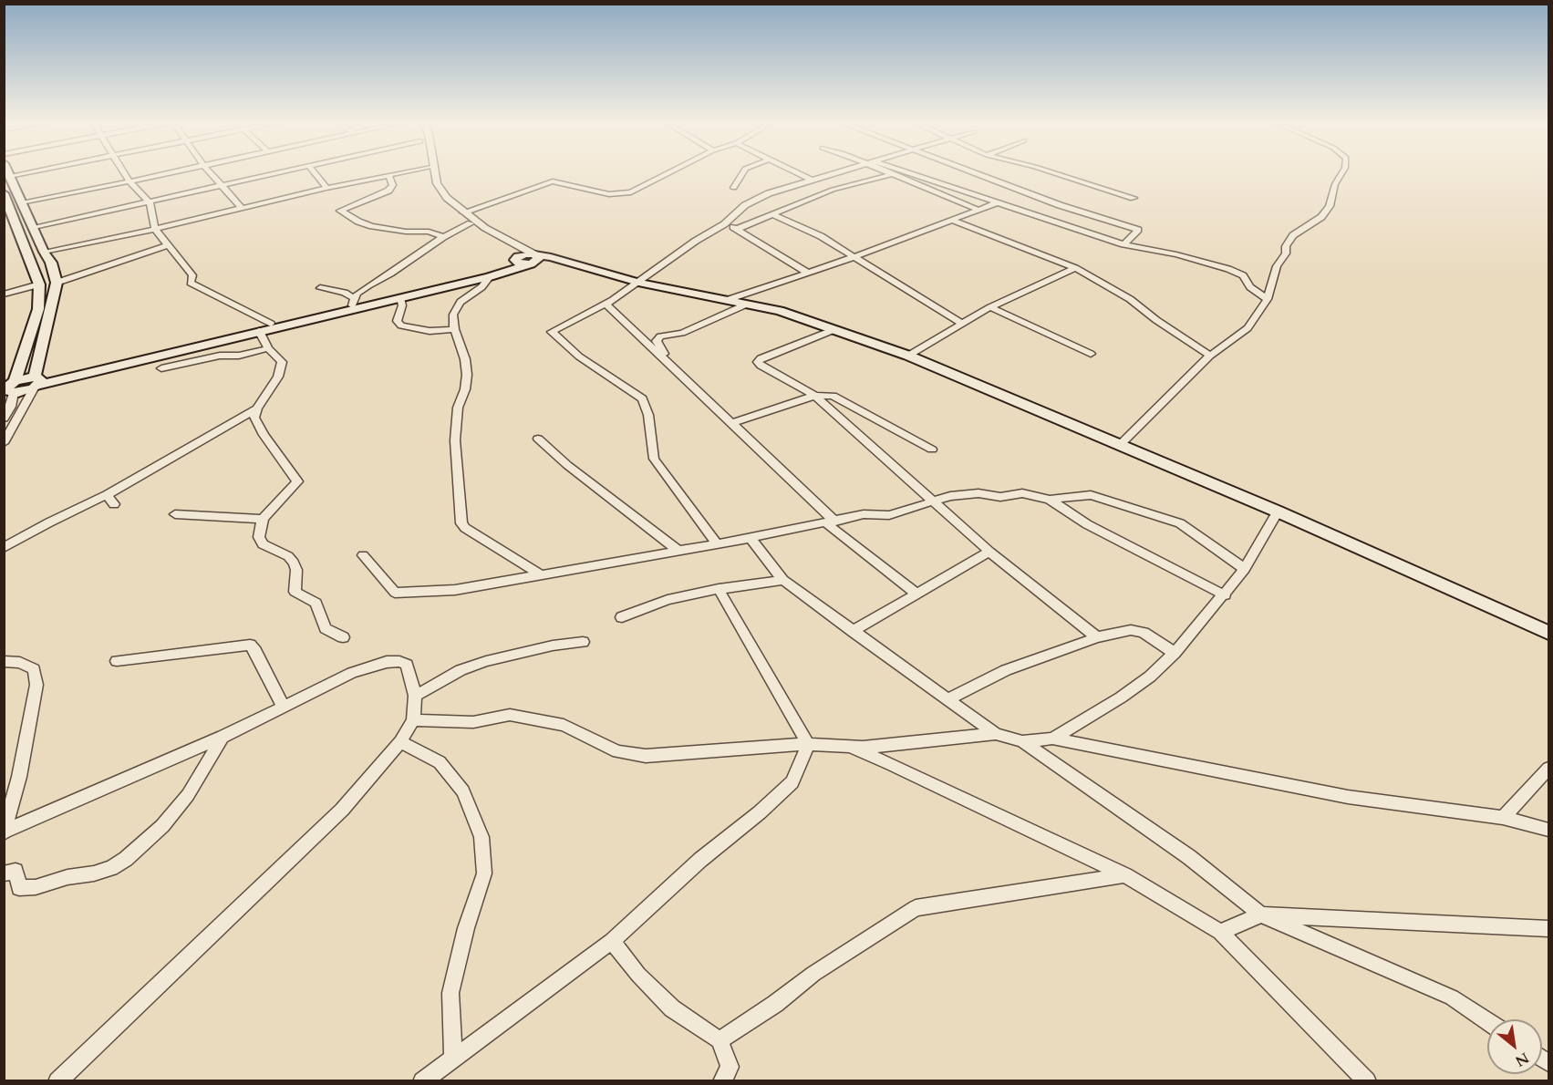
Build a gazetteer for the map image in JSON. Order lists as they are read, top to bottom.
{
  "north": "bottom right"
}
